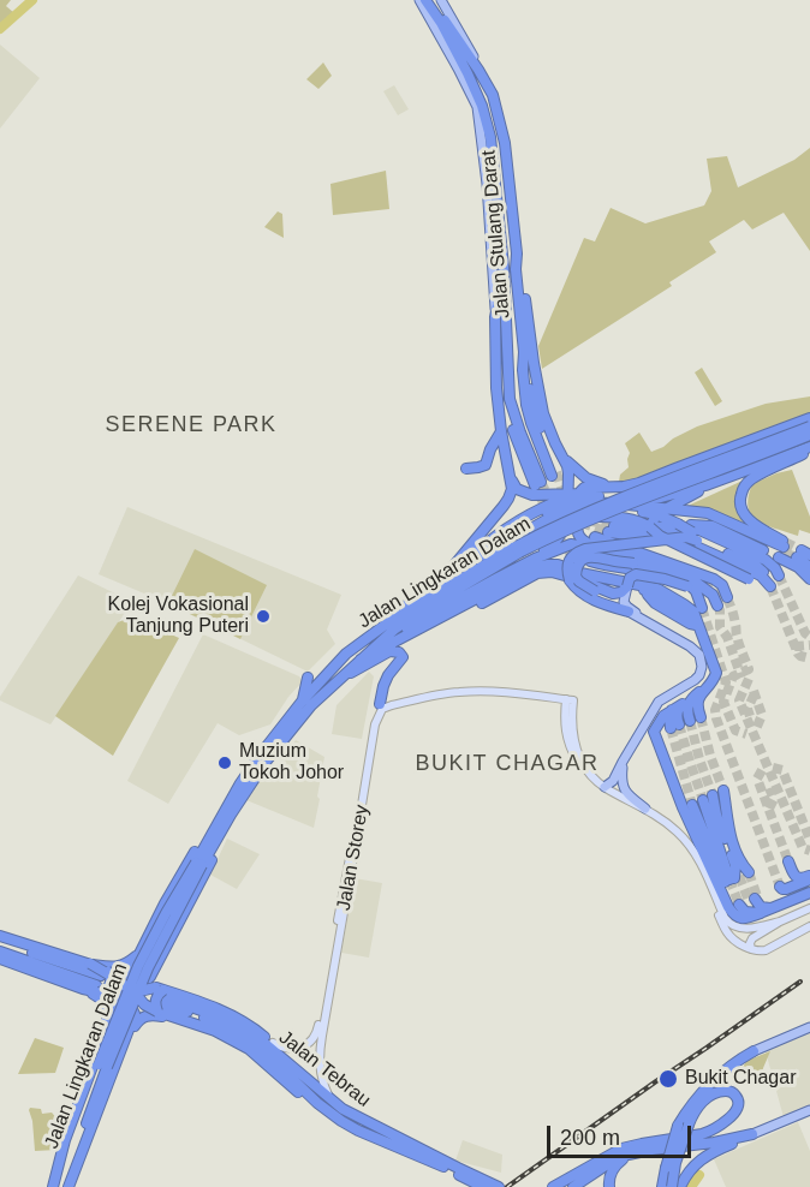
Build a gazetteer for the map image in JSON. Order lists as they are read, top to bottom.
{
  "streets": {
    "highway": ["Jalan Stulang Darat", "Jalan Lingkaran Dalam", "Jalan Tebrau"],
    "main road": ["Jalan Storey"]
  },
  "crossings": [
    ["Jalan Storey", "Jalan Tebrau"]
  ],
  "districts": ["SERENE PARK", "BUKIT CHAGAR"],
  "places": ["Kolej Vokasional Tanjung Puteri", "Muzium Tokoh Johor", "Bukit Chagar"],
  "scale_bar": "200 m"
}
